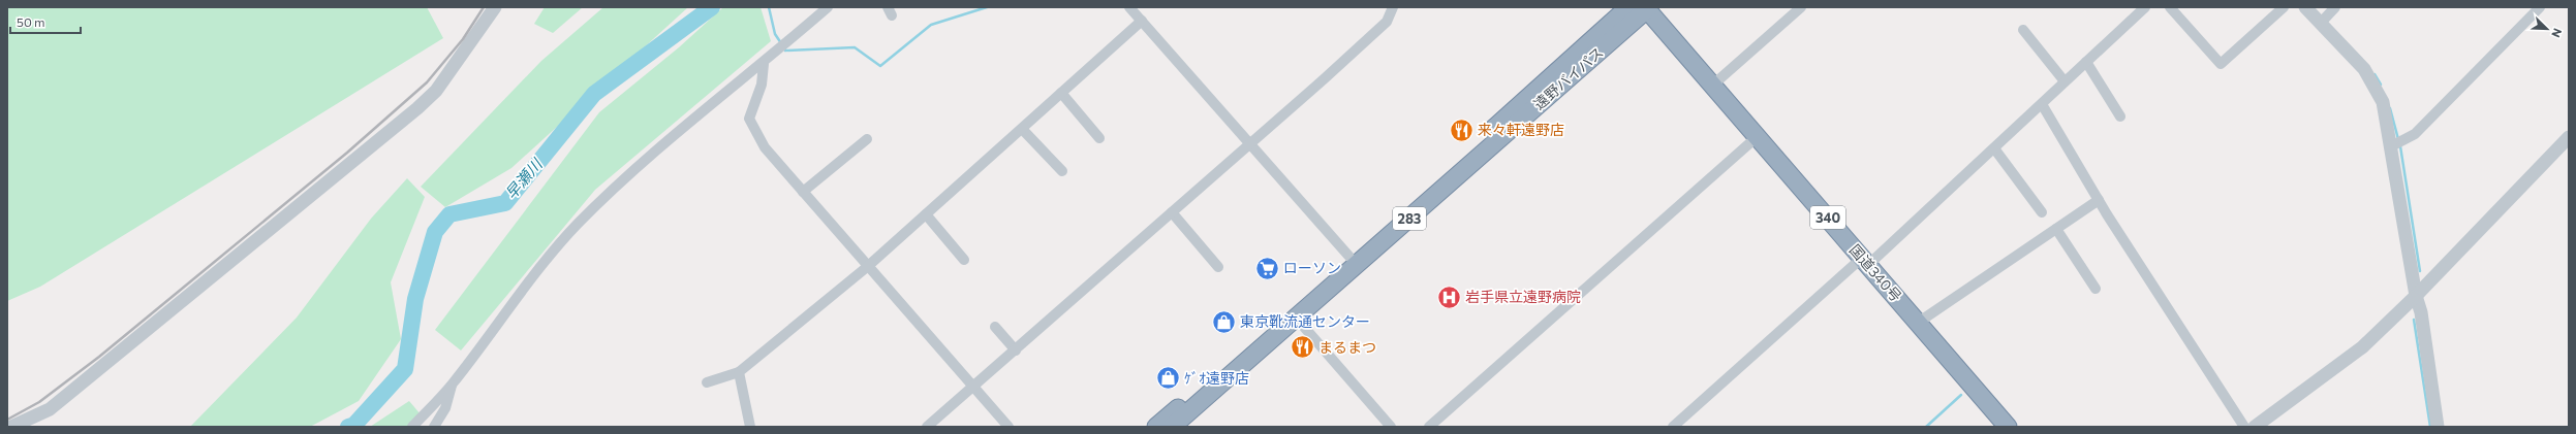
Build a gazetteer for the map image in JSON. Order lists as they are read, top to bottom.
{
  "streets": {
    "highway": [
      "遠野バイパス",
      "340",
      "283",
      "国道340号"
    ]
  },
  "crossings": [
    ["遠野バイパス", "国道340号"]
  ],
  "water": ["早瀬川"],
  "places": {
    "restaurant": ["来々軒遠野店", "まるまつ"],
    "supermarket": ["ローソン"],
    "hospital": ["岩手県立遠野病院"],
    "shop": ["東京靴流通センター", "ｹﾞｵ遠野店"]
  },
  "scale_bar": "50 m",
  "north": "bottom right"
}
